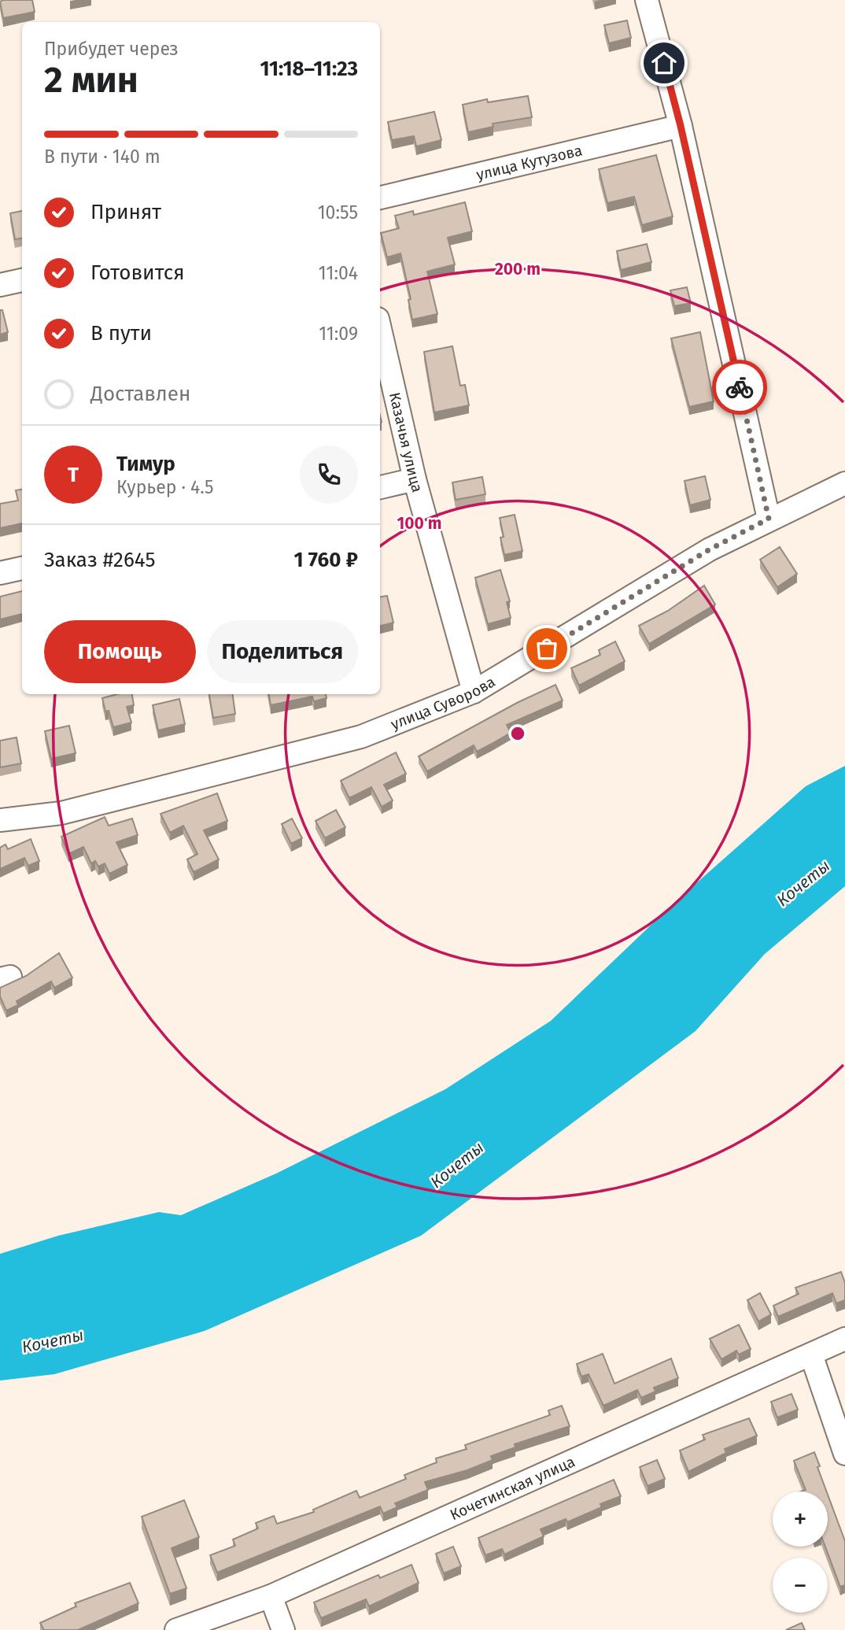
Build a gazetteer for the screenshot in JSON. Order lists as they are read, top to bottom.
{
  "streets": {
    "street": [
      "улица Кутузова",
      "Казачья улица",
      "улица Суворова",
      "Кочетинская улица"
    ]
  },
  "crossings": [
    ["Казачья улица", "улица Суворова"]
  ],
  "water": ["Кочеты"],
  "page": {
    "heading": ["2 мин", "Прибудет через", "11:18–11:23"],
    "panel": [
      "Тимур",
      "Курьер · 4.5",
      "Заказ #2645",
      "1 760 ₽"
    ],
    "bar": "В пути · 140 m",
    "list": [
      ["Принят", "10:55"],
      ["Готовится", "11:04"],
      ["В пути", "11:09"],
      "Доставлен"
    ],
    "round": "Т",
    "buttons": ["Помощь", "Поделиться"],
    "map_buttons": ["+", "−"]
  },
  "rings": ["200 m", "100 m"]
}
